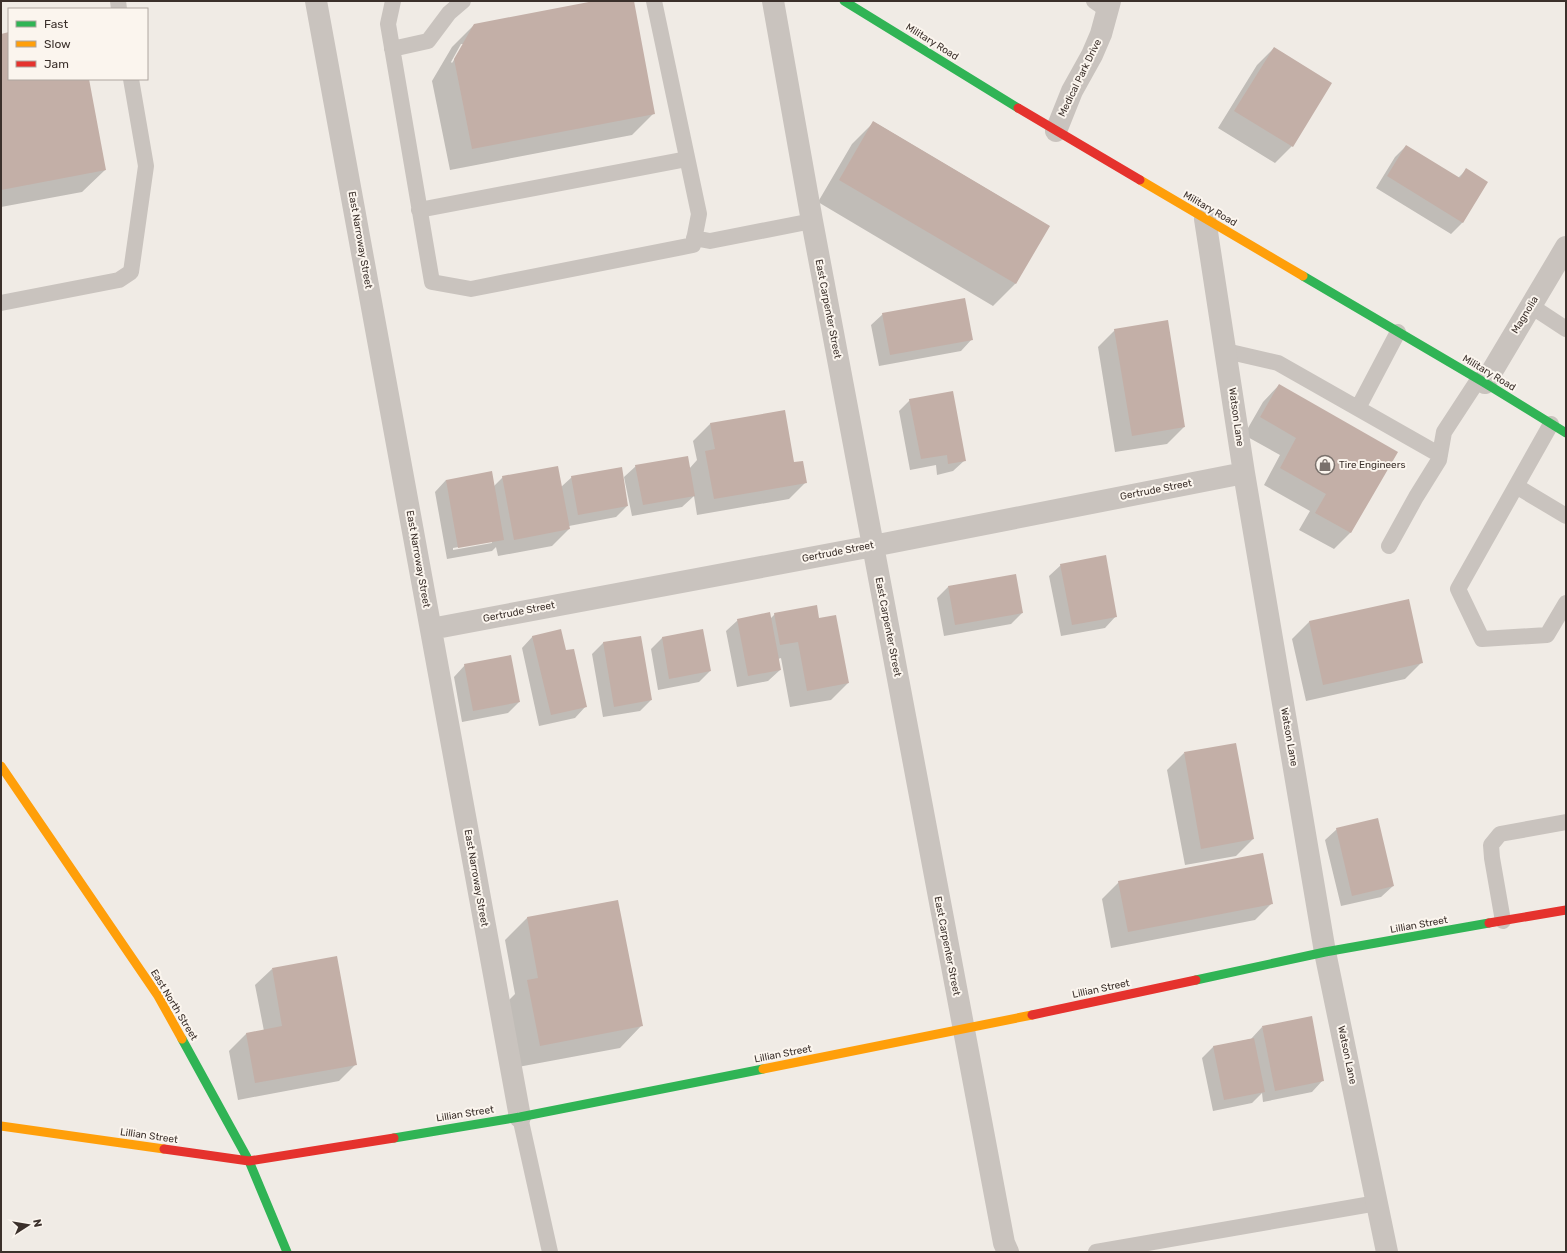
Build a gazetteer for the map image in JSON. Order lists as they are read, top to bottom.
{
  "streets": {
    "street": [
      "Military Road",
      "Medical Park Drive",
      "East Narroway Street",
      "East Carpenter Street",
      "Magnolia",
      "Watson Lane",
      "Gertrude Street",
      "Lillian Street",
      "East North Street"
    ]
  },
  "crossings": [
    ["Military Road", "Medical Park Drive"],
    ["Military Road", "Magnolia"],
    ["Military Road", "Watson Lane"],
    ["East Narroway Street", "Gertrude Street"],
    ["East Narroway Street", "Lillian Street"],
    ["East Carpenter Street", "Gertrude Street"],
    ["East Carpenter Street", "Lillian Street"],
    ["Watson Lane", "Gertrude Street"],
    ["Watson Lane", "Lillian Street"],
    ["Lillian Street", "East North Street"]
  ],
  "places": {
    "shop": ["Tire Engineers"]
  },
  "legend": ["Fast", "Slow", "Jam"],
  "north": "right"
}
